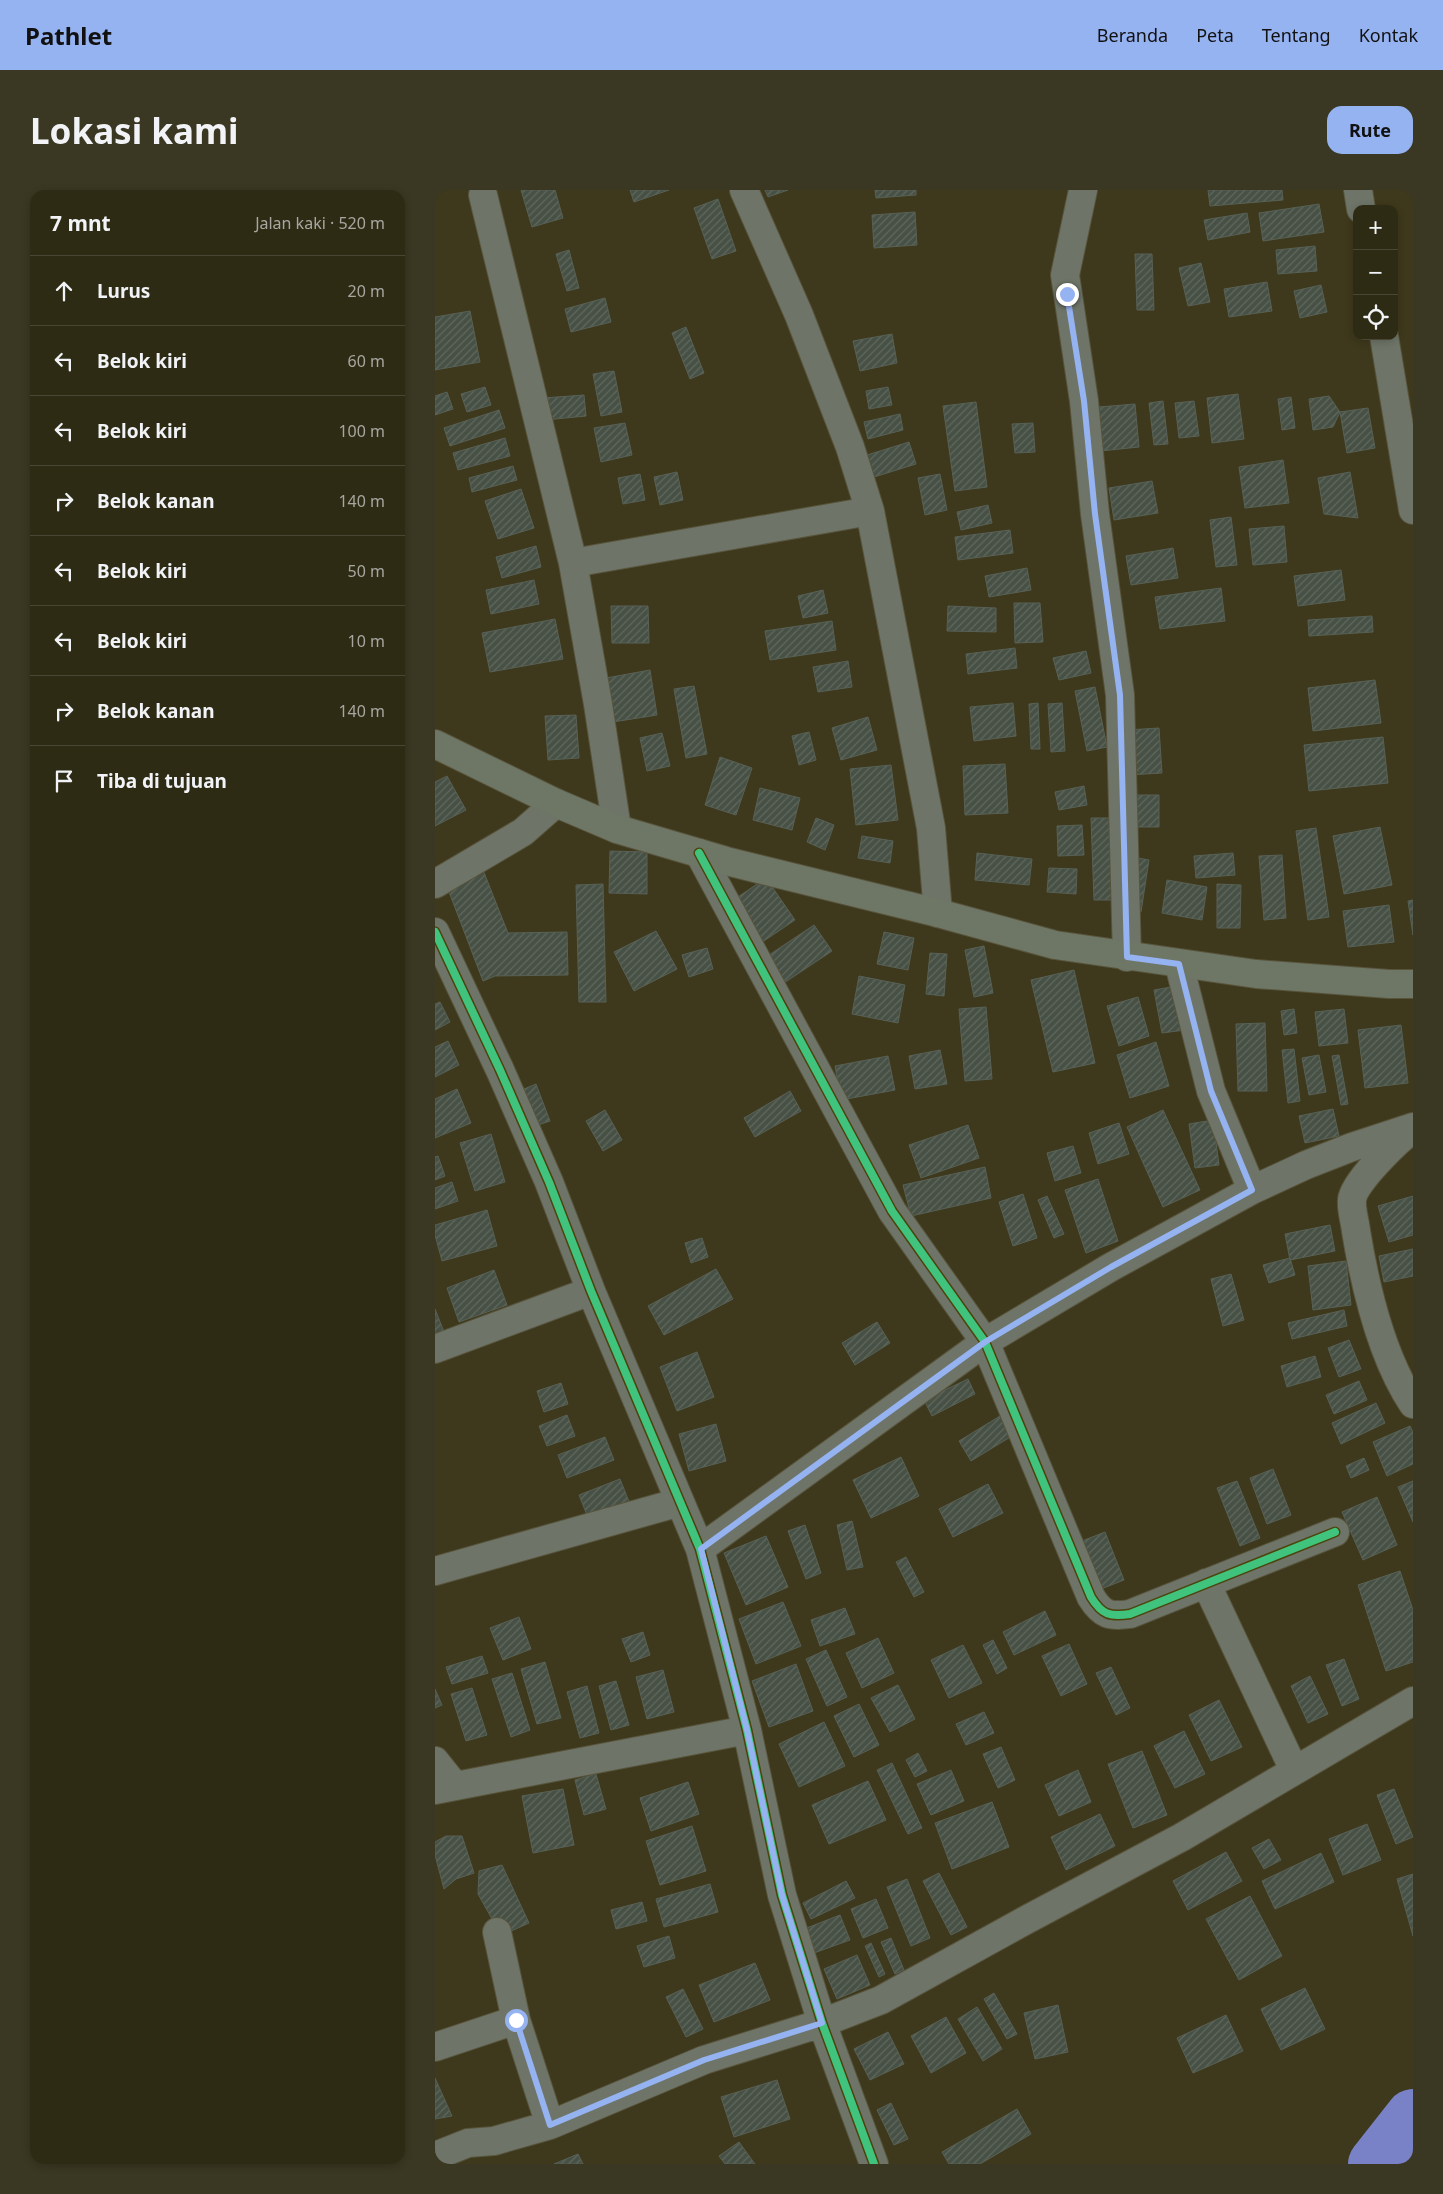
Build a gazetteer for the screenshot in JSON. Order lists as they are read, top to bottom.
{
  "page": {
    "header": "Pathlet",
    "nav": [
      "Beranda",
      "Peta",
      "Tentang",
      "Kontak"
    ],
    "buttons": "Rute",
    "title": "Lokasi kami",
    "heading": ["7 mnt", "Jalan kaki · 520 m"],
    "map_buttons": ["+", "−"],
    "list": [
      ["Lurus", "20 m"],
      ["Belok kiri", "60 m"],
      ["Belok kiri", "100 m"],
      ["Belok kanan", "140 m"],
      ["Belok kiri", "50 m"],
      ["Belok kiri", "10 m"],
      ["Belok kanan", "140 m"],
      "Tiba di tujuan"
    ]
  }
}
